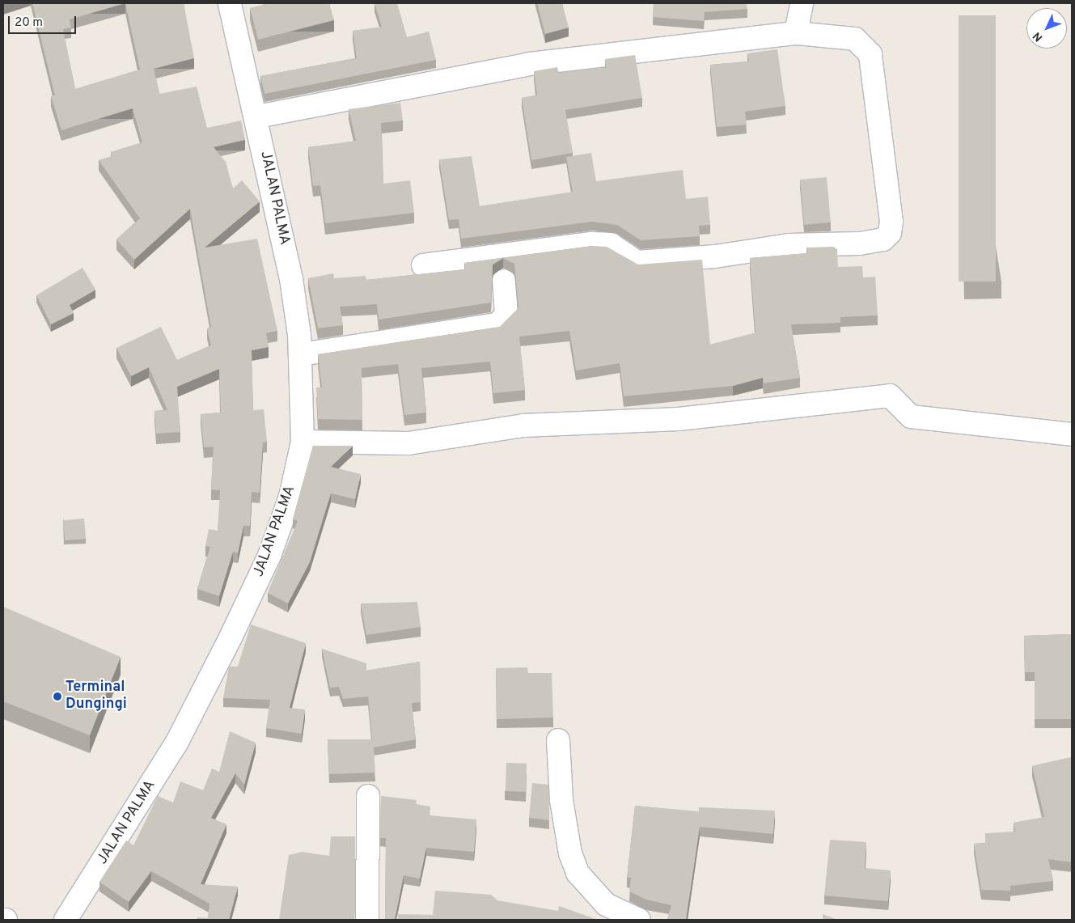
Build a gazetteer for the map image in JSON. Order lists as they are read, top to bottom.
{
  "streets": {
    "street": ["JALAN PALMA"]
  },
  "places": ["Terminal Dungingi"],
  "scale_bar": "20 m",
  "north": "bottom left"
}
